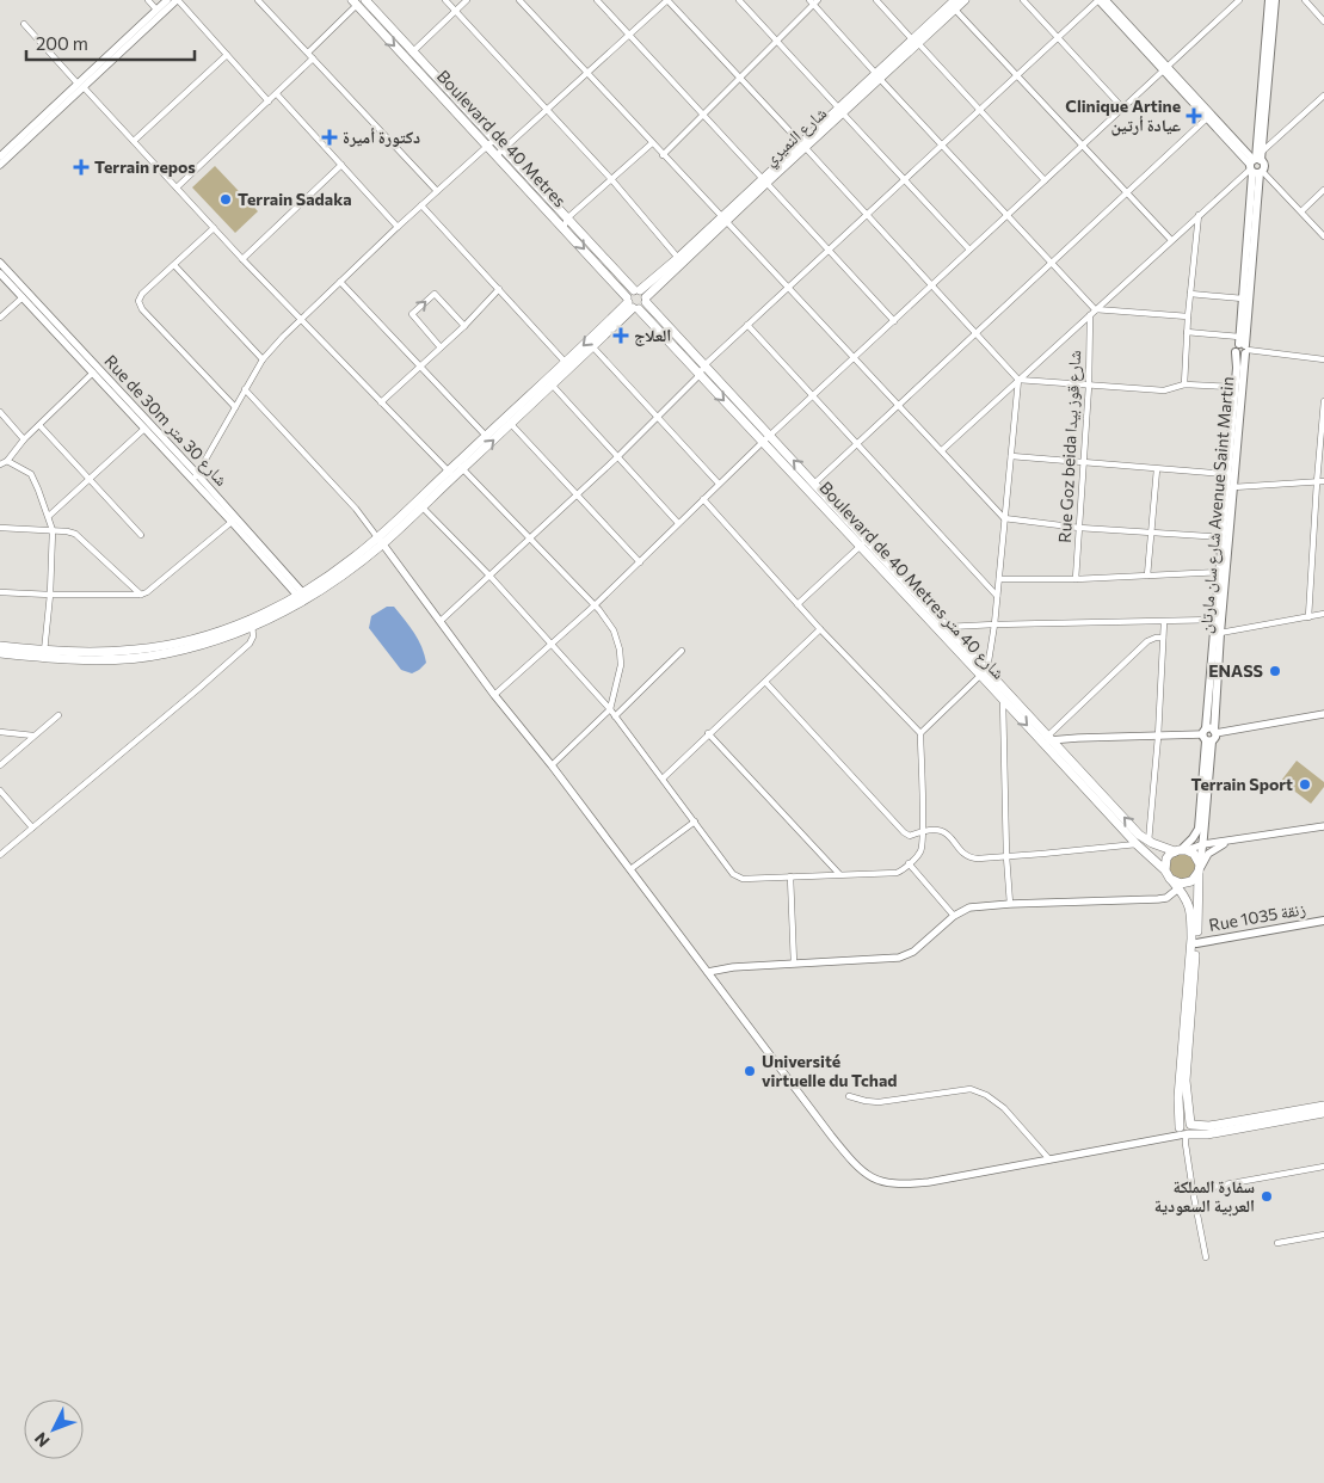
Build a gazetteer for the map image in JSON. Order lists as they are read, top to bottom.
{
  "streets": {
    "main road": [
      "شارع النميري",
      "Boulevard de 40 Metres",
      "شارع سان مارتان Avenue Saint Martin",
      "Boulevard de 40 Metres شارع 40 متر",
      "Rue 1035 زنقة"
    ],
    "street": ["Rue de 30m شارع 30 متر", "Rue Goz beida شارع قوز بيدا"]
  },
  "crossings": [
    ["شارع النميري", "Boulevard de 40 Metres"],
    ["شارع النميري", "Boulevard de 40 Metres شارع 40 متر"],
    ["Boulevard de 40 Metres", "Boulevard de 40 Metres شارع 40 متر"],
    ["شارع سان مارتان Avenue Saint Martin", "Boulevard de 40 Metres شارع 40 متر"]
  ],
  "places": {
    "health": [
      "Clinique Artine عيادة أرتين",
      "دكتورة أميرة",
      "Terrain repos",
      "العلاج"
    ],
    "other": [
      "Terrain Sadaka",
      "ENASS",
      "Terrain Sport",
      "Université virtuelle du Tchad",
      "سفارة المملكة العربية السعودية"
    ]
  },
  "scale_bar": "200 m",
  "north": "bottom left"
}
